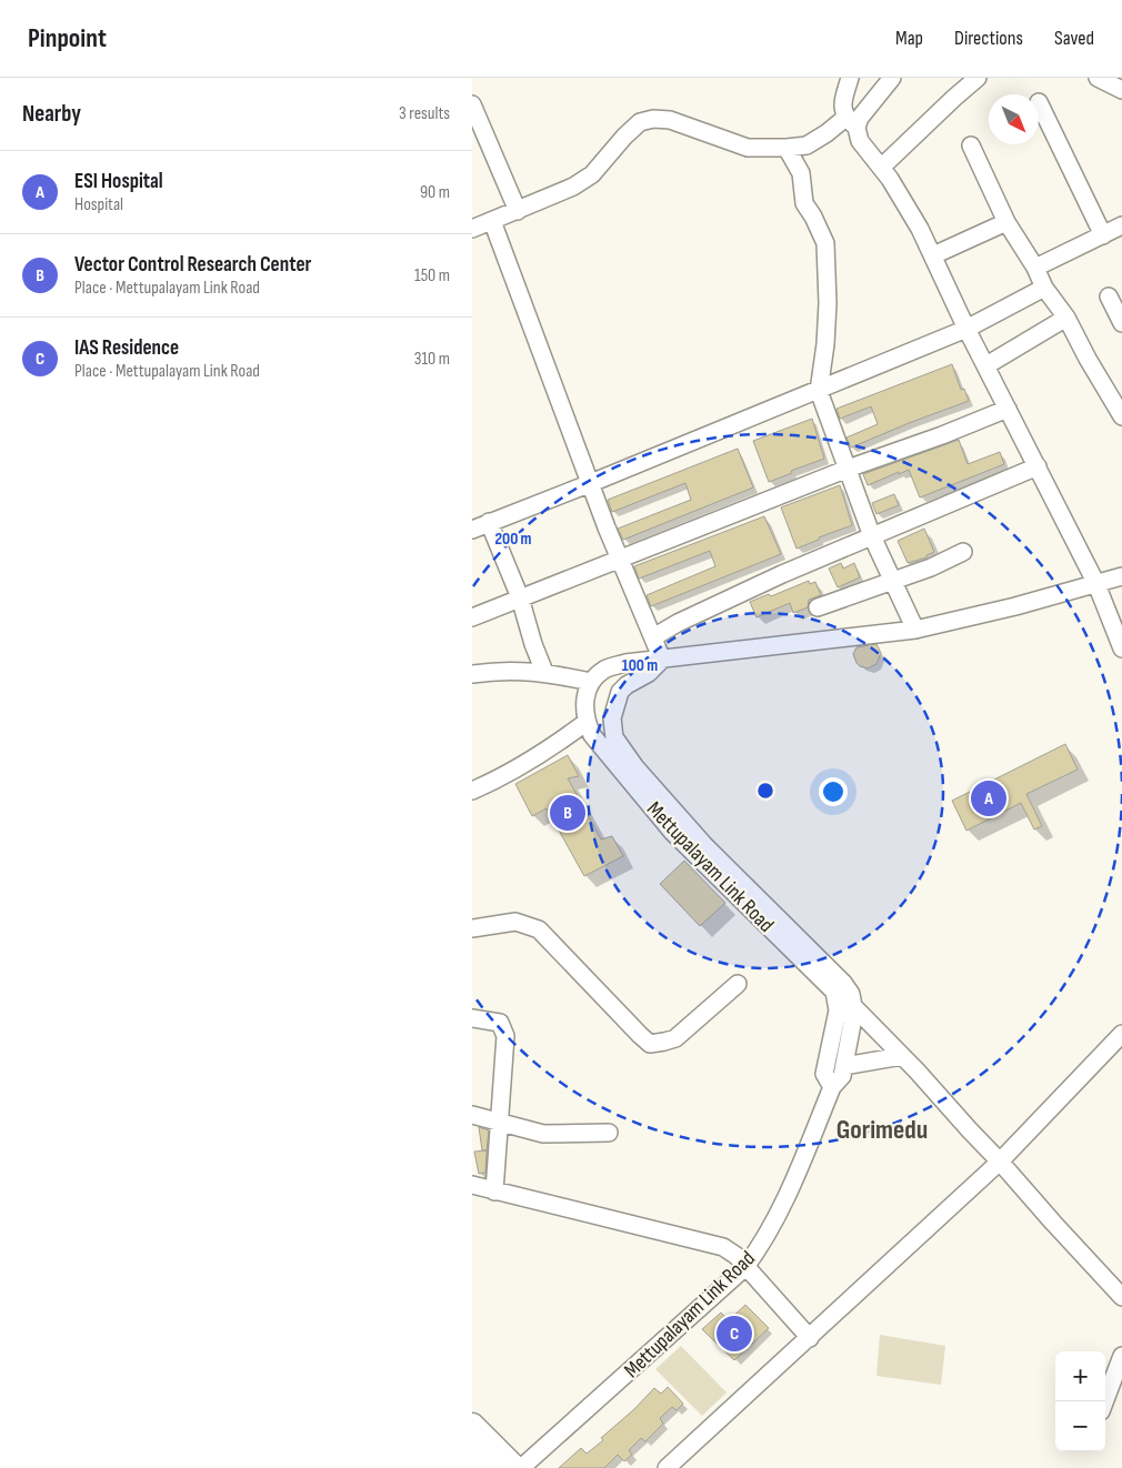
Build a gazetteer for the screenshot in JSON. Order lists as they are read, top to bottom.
{
  "streets": {
    "street": ["Mettupalayam Link Road"]
  },
  "districts": ["Gorimedu"],
  "north": "bottom right",
  "page": {
    "header": "Pinpoint",
    "nav": ["Map", "Directions", "Saved"],
    "heading": ["Nearby", "3 results"],
    "list": [
      {
        "mark": "A",
        "name": "ESI Hospital",
        "note": "Hospital",
        "value": "90 m"
      },
      {
        "mark": "B",
        "name": "Vector Control Research Center",
        "note": "Place · Mettupalayam Link Road",
        "value": "150 m"
      },
      {
        "mark": "C",
        "name": "IAS Residence",
        "note": "Place · Mettupalayam Link Road",
        "value": "310 m"
      }
    ],
    "pins": ["A", "B", "C"],
    "map_buttons": ["+", "−"]
  },
  "rings": ["200 m", "100 m"]
}
